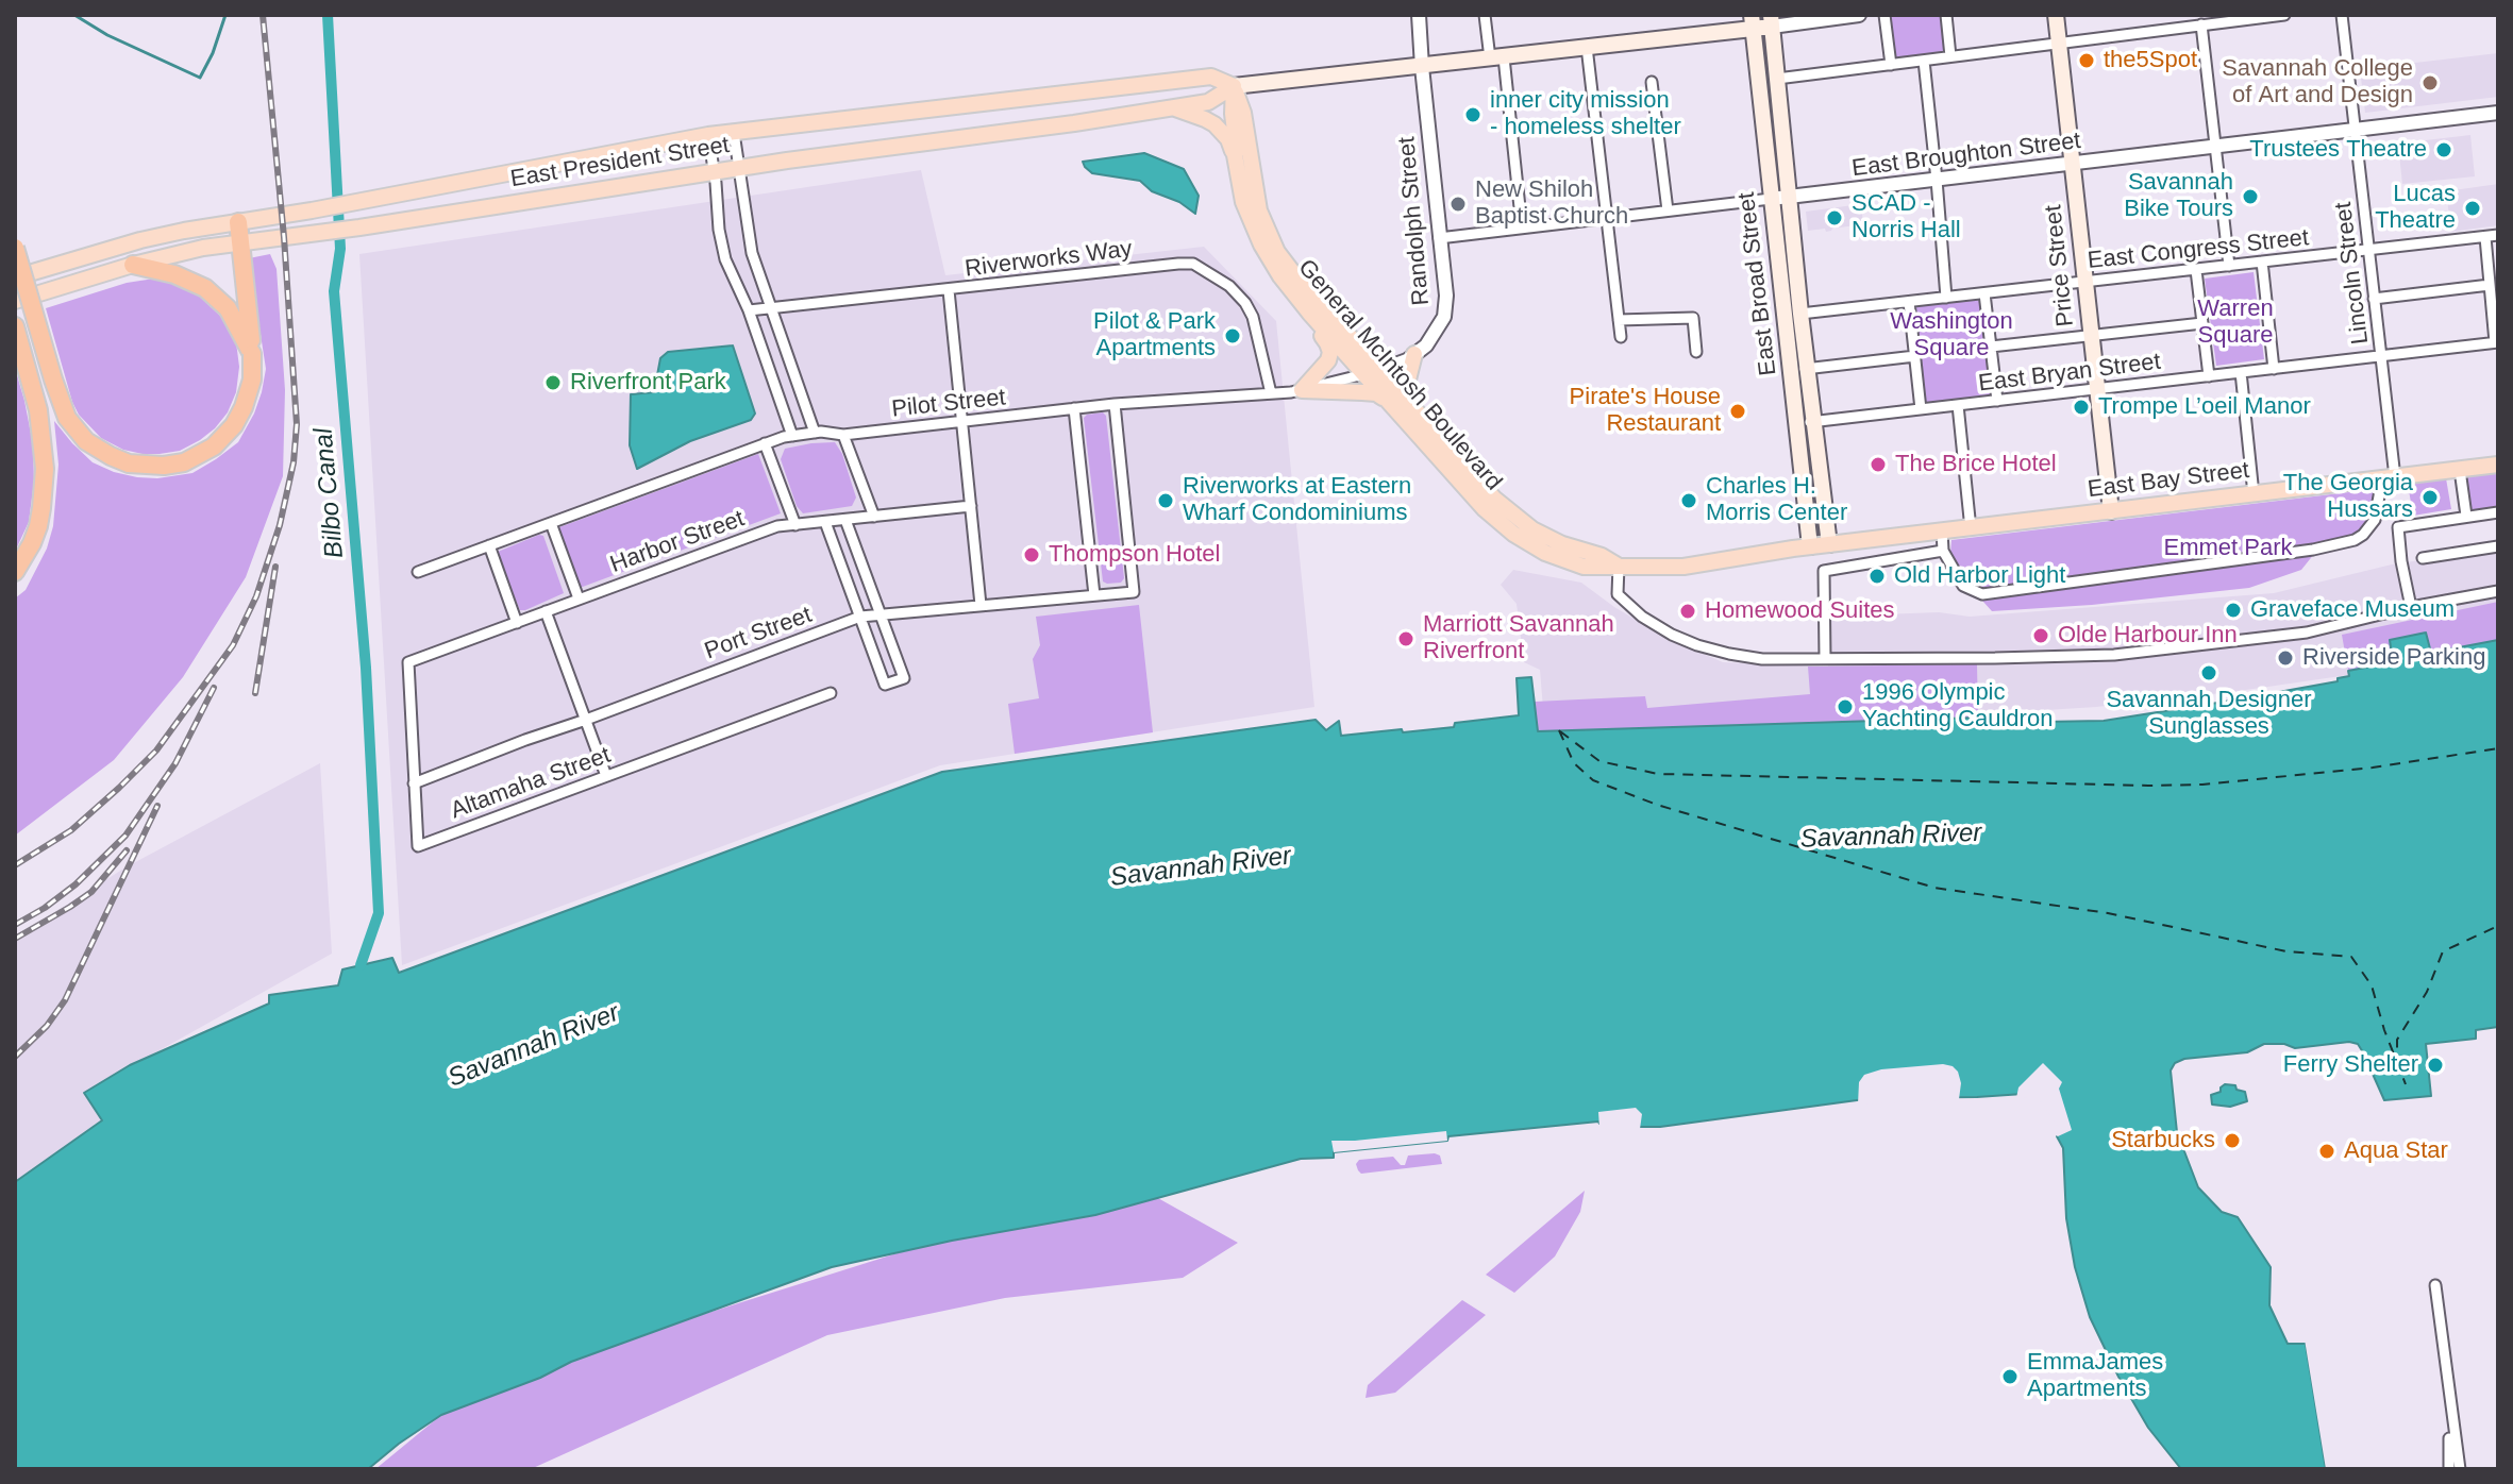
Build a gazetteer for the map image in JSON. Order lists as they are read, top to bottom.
{
  "streets": {
    "main road": [
      "East President Street",
      "Price Street",
      "East Broad Street",
      "General McIntosh Boulevard",
      "East Bay Street"
    ],
    "street": [
      "East Broughton Street",
      "Randolph Street",
      "East Congress Street",
      "Riverworks Way",
      "Lincoln Street",
      "East Bryan Street",
      "Pilot Street",
      "Harbor Street",
      "Port Street",
      "Altamaha Street"
    ]
  },
  "crossings": [
    ["East Broughton Street", "Randolph Street"],
    ["East Broughton Street", "Price Street"],
    ["East Broughton Street", "Lincoln Street"],
    ["East Broughton Street", "East Broad Street"],
    ["East President Street", "Randolph Street"],
    ["East President Street", "East Broad Street"],
    ["East President Street", "General McIntosh Boulevard"],
    ["Randolph Street", "General McIntosh Boulevard"],
    ["Randolph Street", "Pilot Street"],
    ["East Congress Street", "Price Street"],
    ["East Congress Street", "Lincoln Street"],
    ["East Congress Street", "East Broad Street"],
    ["Riverworks Way", "Pilot Street"],
    ["Price Street", "East Bryan Street"],
    ["Price Street", "East Bay Street"],
    ["Lincoln Street", "East Bryan Street"],
    ["Lincoln Street", "East Bay Street"],
    ["East Broad Street", "East Bryan Street"],
    ["East Broad Street", "East Bay Street"],
    ["General McIntosh Boulevard", "Pilot Street"],
    ["General McIntosh Boulevard", "East Bay Street"],
    ["Pilot Street", "Port Street"],
    ["Harbor Street", "Altamaha Street"],
    ["Port Street", "Altamaha Street"]
  ],
  "water": ["Bilbo Canal", "Savannah River"],
  "parks": ["Warren Square", "Washington Square", "Emmet Park"],
  "places": [
    "the5Spot",
    "Savannah College of Art and Design",
    "inner city mission - homeless shelter",
    "Trustees Theatre",
    "Savannah Bike Tours",
    "New Shiloh Baptist Church",
    "Lucas Theatre",
    "SCAD - Norris Hall",
    "Pilot & Park Apartments",
    "Riverfront Park",
    "Trompe L’oeil Manor",
    "Pirate's House Restaurant",
    "The Brice Hotel",
    "The Georgia Hussars",
    "Riverworks at Eastern Wharf Condominiums",
    "Charles H. Morris Center",
    "Thompson Hotel",
    "Old Harbor Light",
    "Graveface Museum",
    "Homewood Suites",
    "Olde Harbour Inn",
    "Marriott Savannah Riverfront",
    "Riverside Parking",
    "Savannah Designer Sunglasses",
    "1996 Olympic Yachting Cauldron",
    "Ferry Shelter",
    "Starbucks",
    "Aqua Star",
    "EmmaJames Apartments"
  ]
}
